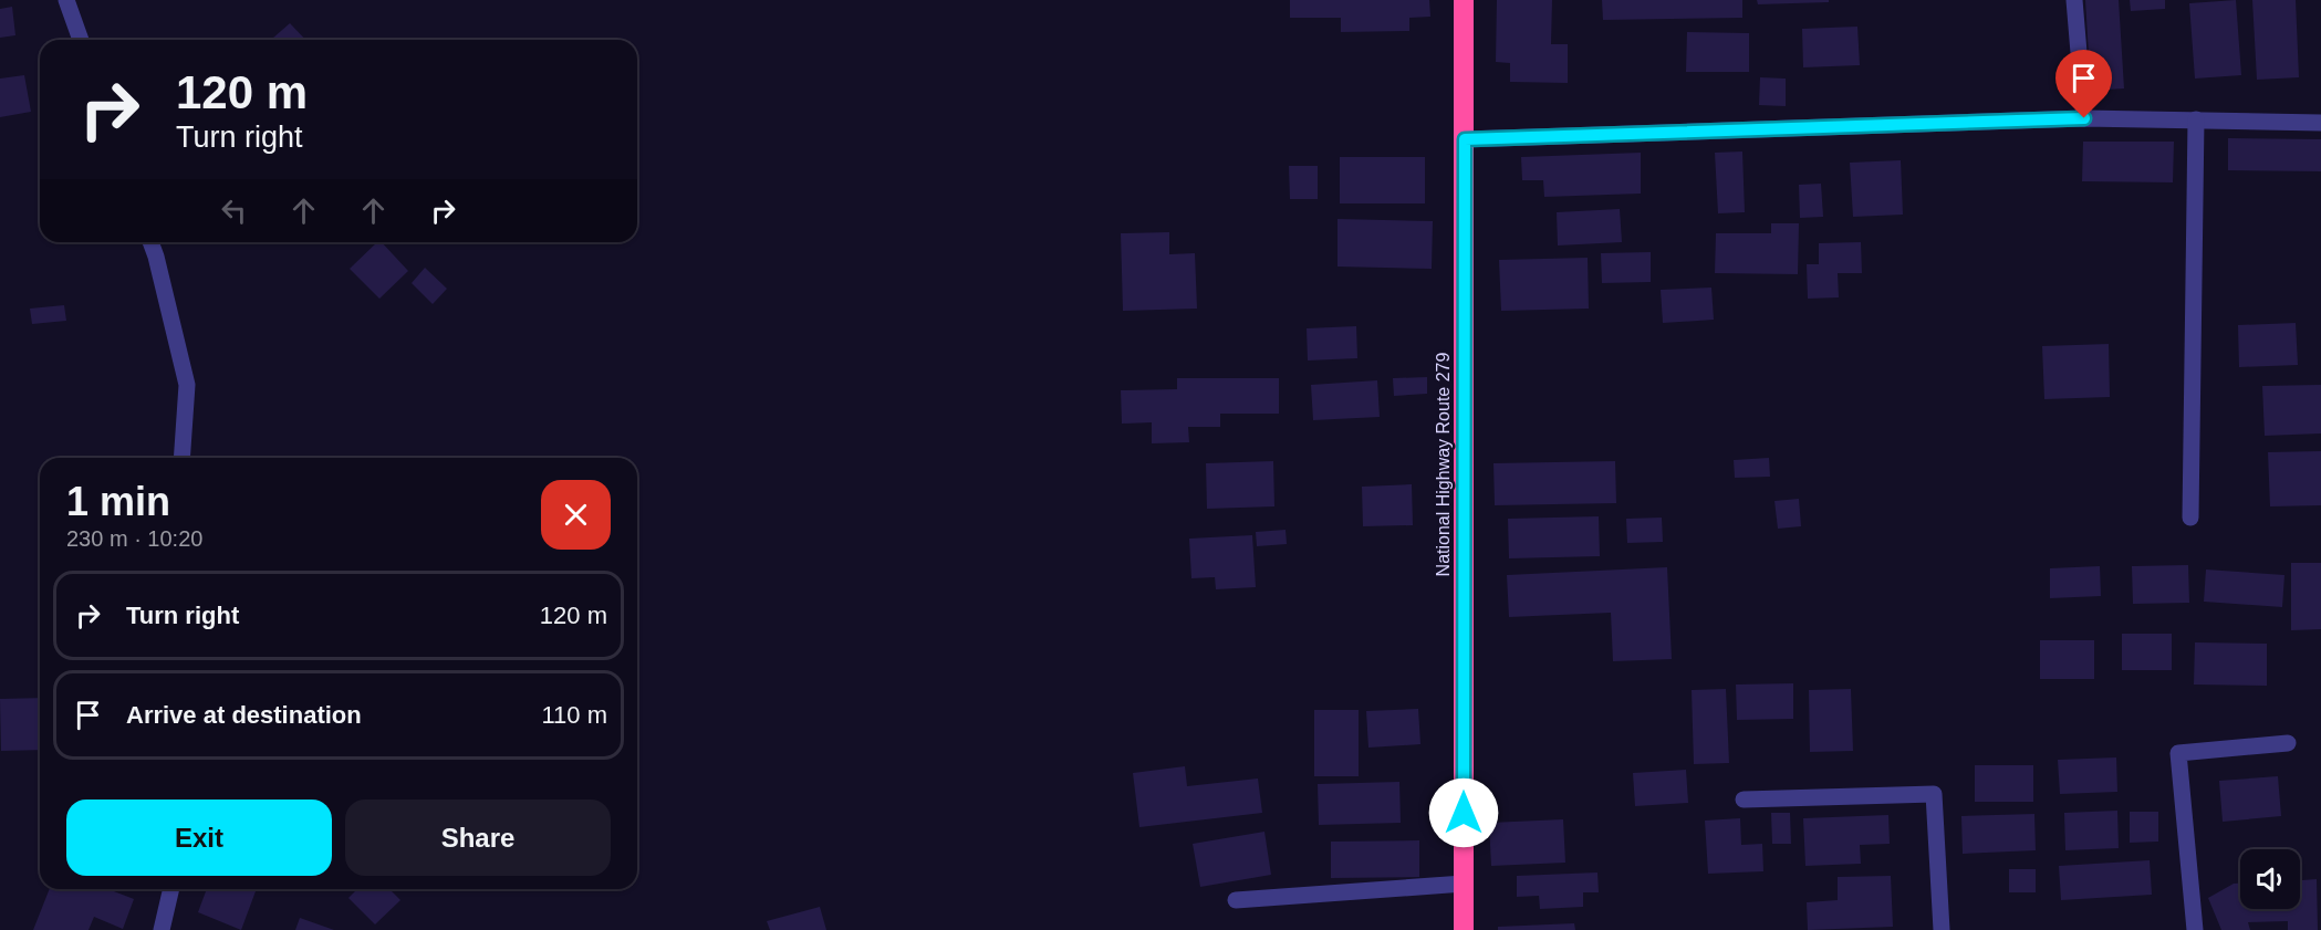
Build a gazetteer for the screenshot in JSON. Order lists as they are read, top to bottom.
{
  "streets": {
    "highway": ["National Highway Route 279"]
  },
  "page": {
    "turn": ["120 m", "Turn right"],
    "heading": ["1 min", "230 m · 10:20"],
    "list": [
      {
        "name": "Turn right",
        "value": "120 m"
      },
      {
        "name": "Arrive at destination",
        "value": "110 m"
      }
    ],
    "buttons": ["Exit", "Share"]
  }
}
